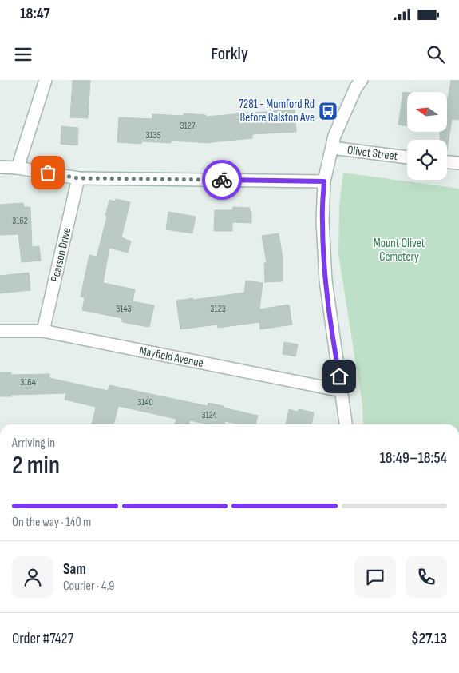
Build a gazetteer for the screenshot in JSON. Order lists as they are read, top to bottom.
{
  "streets": {
    "street": ["Olivet Street", "Pearson Drive", "Mayfield Avenue"]
  },
  "crossings": [
    ["Pearson Drive", "Mayfield Avenue"]
  ],
  "parks": ["Mount Olivet Cemetery"],
  "places": {
    "bus stop": ["7281 - Mumford Rd Before Ralston Ave"]
  },
  "house_numbers": [
    "3127",
    "3135",
    "3162",
    "3143",
    "3123",
    "3164",
    "3140",
    "3124"
  ],
  "north": "left",
  "page": {
    "status": "18:47",
    "header": "Forkly",
    "heading": ["2 min", "Arriving in", "18:49–18:54"],
    "panel": [
      "Sam",
      "Courier · 4.9",
      "Order #7427",
      "$27.13"
    ],
    "bar": "On the way · 140 m"
  }
}
